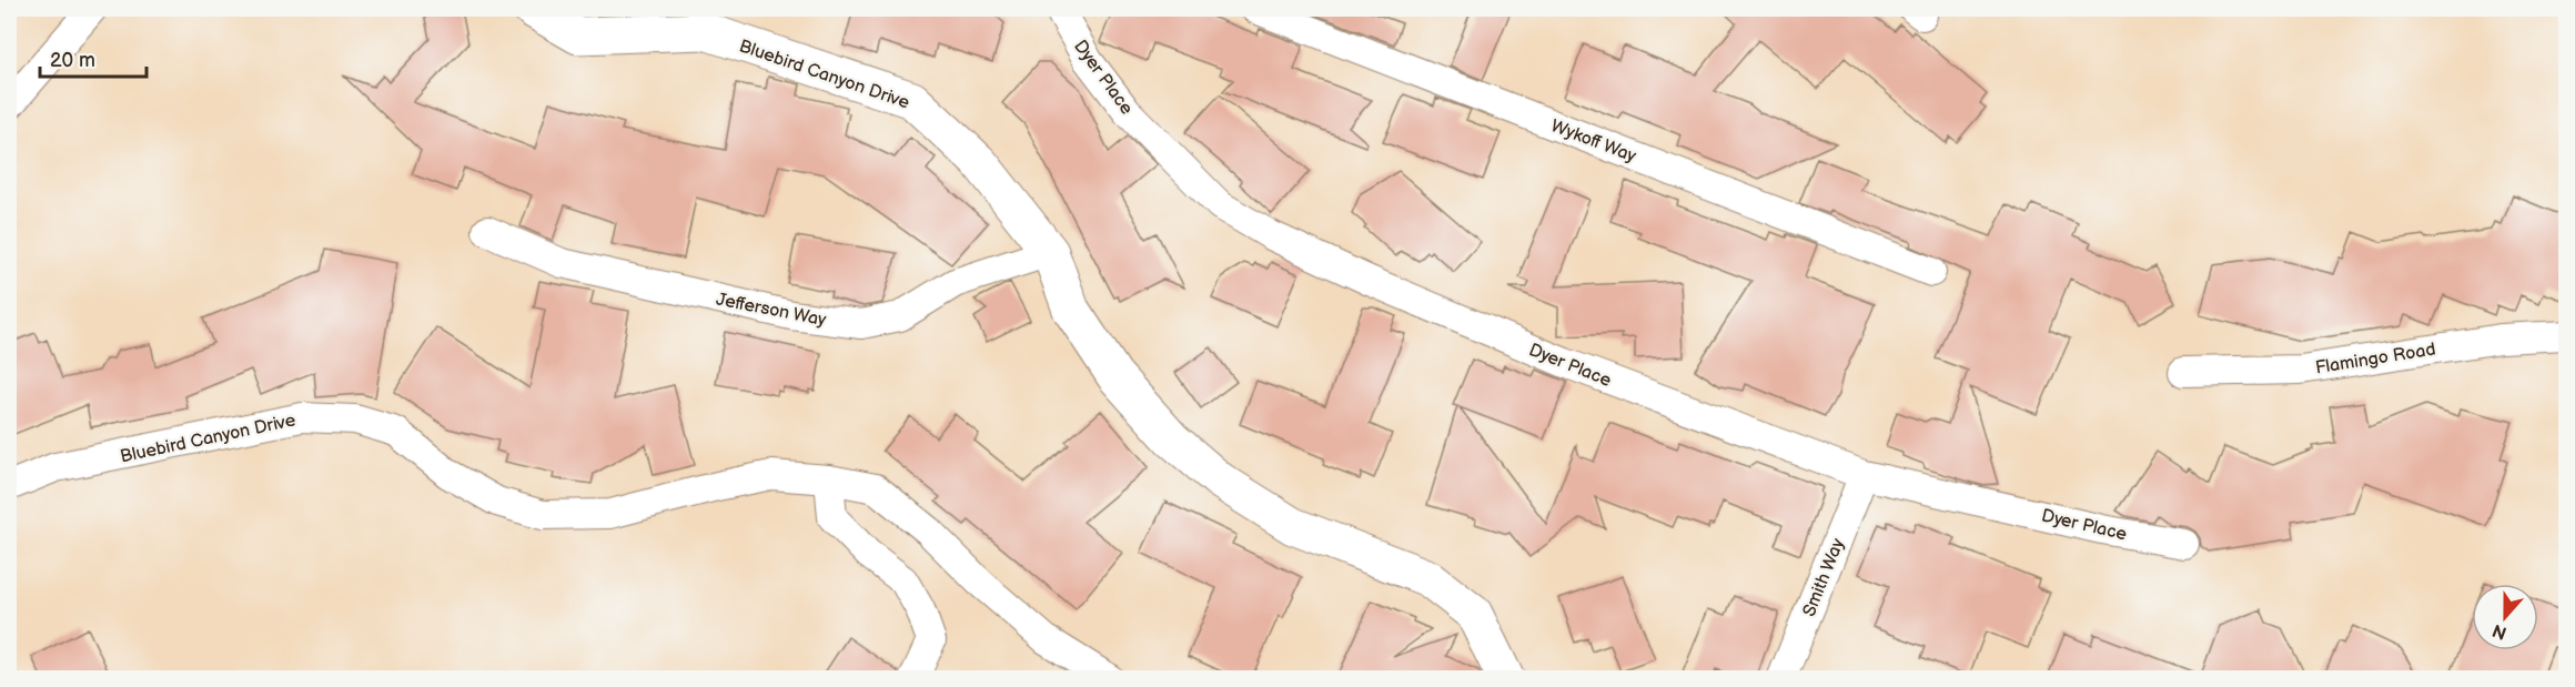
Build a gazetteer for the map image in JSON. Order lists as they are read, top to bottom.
{
  "streets": {
    "street": [
      "Bluebird Canyon Drive",
      "Dyer Place",
      "Wykoff Way",
      "Jefferson Way",
      "Flamingo Road",
      "Smith Way"
    ]
  },
  "crossings": [
    ["Bluebird Canyon Drive", "Jefferson Way"],
    ["Dyer Place", "Smith Way"]
  ],
  "scale_bar": "20 m",
  "north": "bottom"
}
